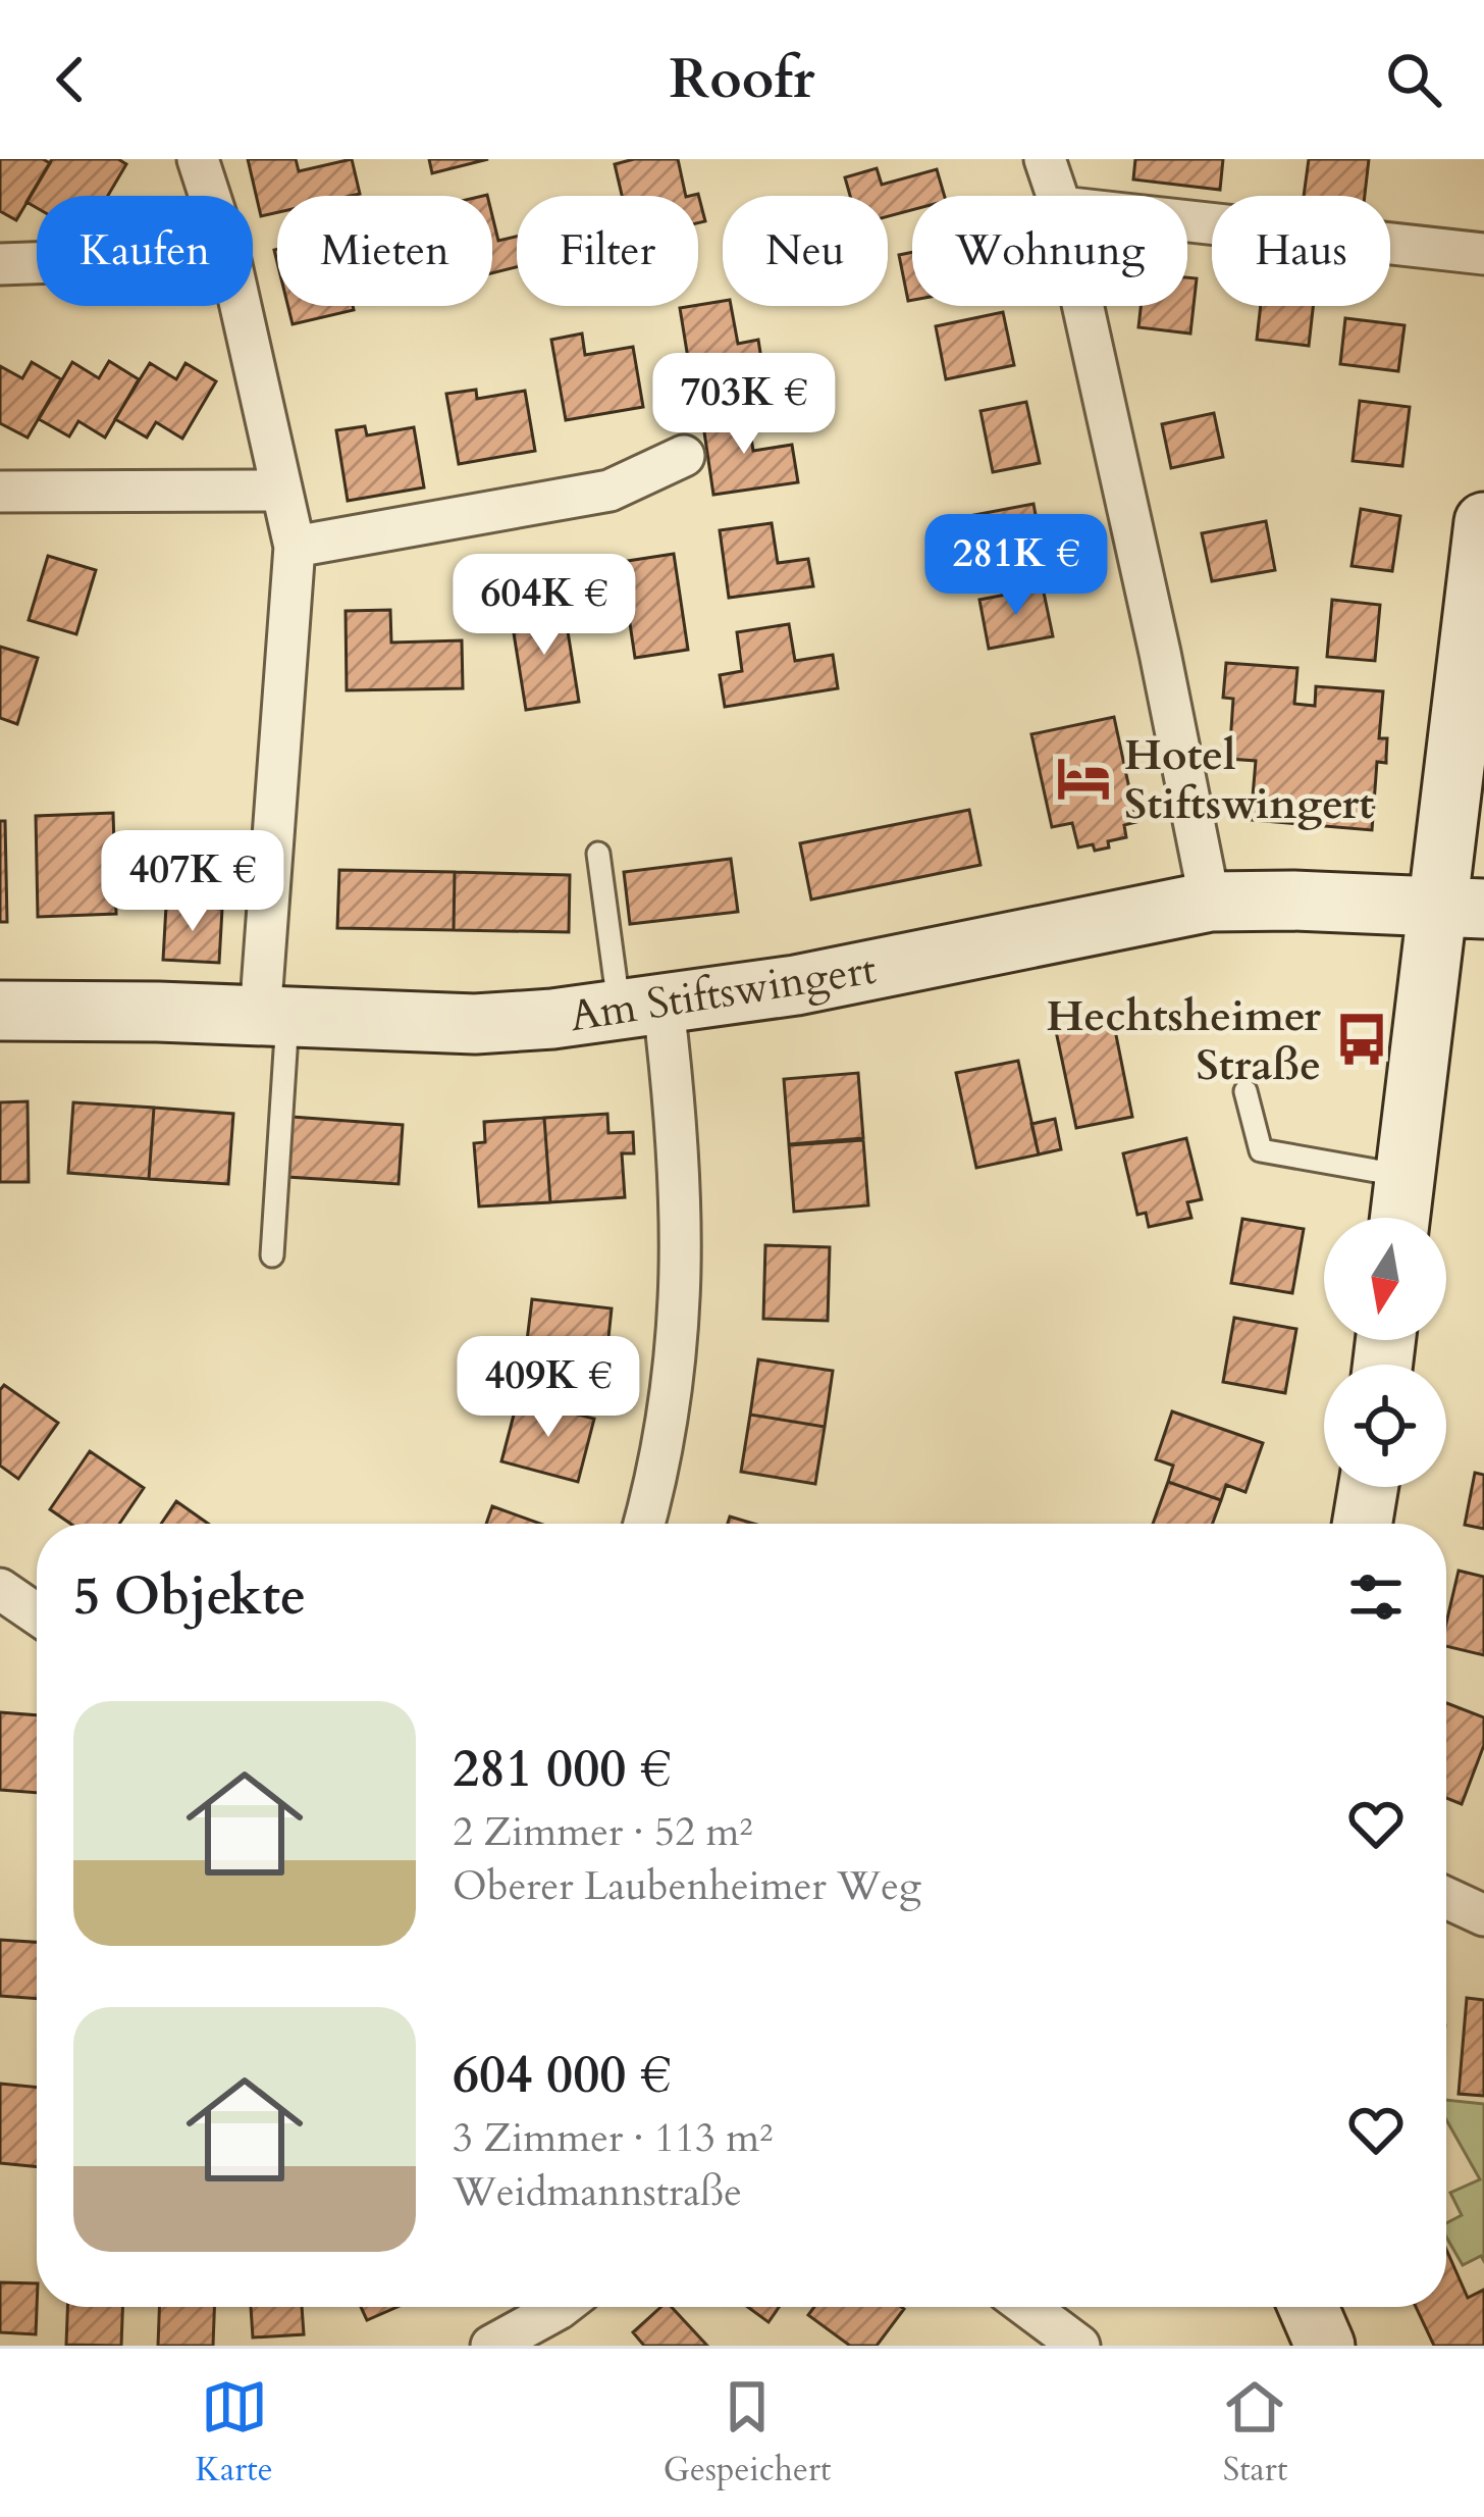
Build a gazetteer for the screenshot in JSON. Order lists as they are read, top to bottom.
{
  "streets": {
    "street": ["Am Stiftswingert"]
  },
  "places": {
    "hotel": ["Hotel Stiftswingert"],
    "bus stop": ["Hechtsheimer Straße"]
  },
  "north": "bottom",
  "page": {
    "header": "Roofr",
    "chip": [
      "Kaufen",
      "Mieten",
      "Filter",
      "Neu",
      "Wohnung",
      "Haus"
    ],
    "price": [
      "703K €",
      "281K €",
      "604K €",
      "407K €",
      "409K €"
    ],
    "heading": "5 Objekte",
    "list": [
      {
        "name": "281 000 €",
        "note": "2 Zimmer · 52 m² · Oberer Laubenheimer Weg"
      },
      {
        "name": "604 000 €",
        "note": "3 Zimmer · 113 m² · Weidmannstraße"
      }
    ],
    "tabs": ["Karte", "Gespeichert", "Start"]
  }
}
